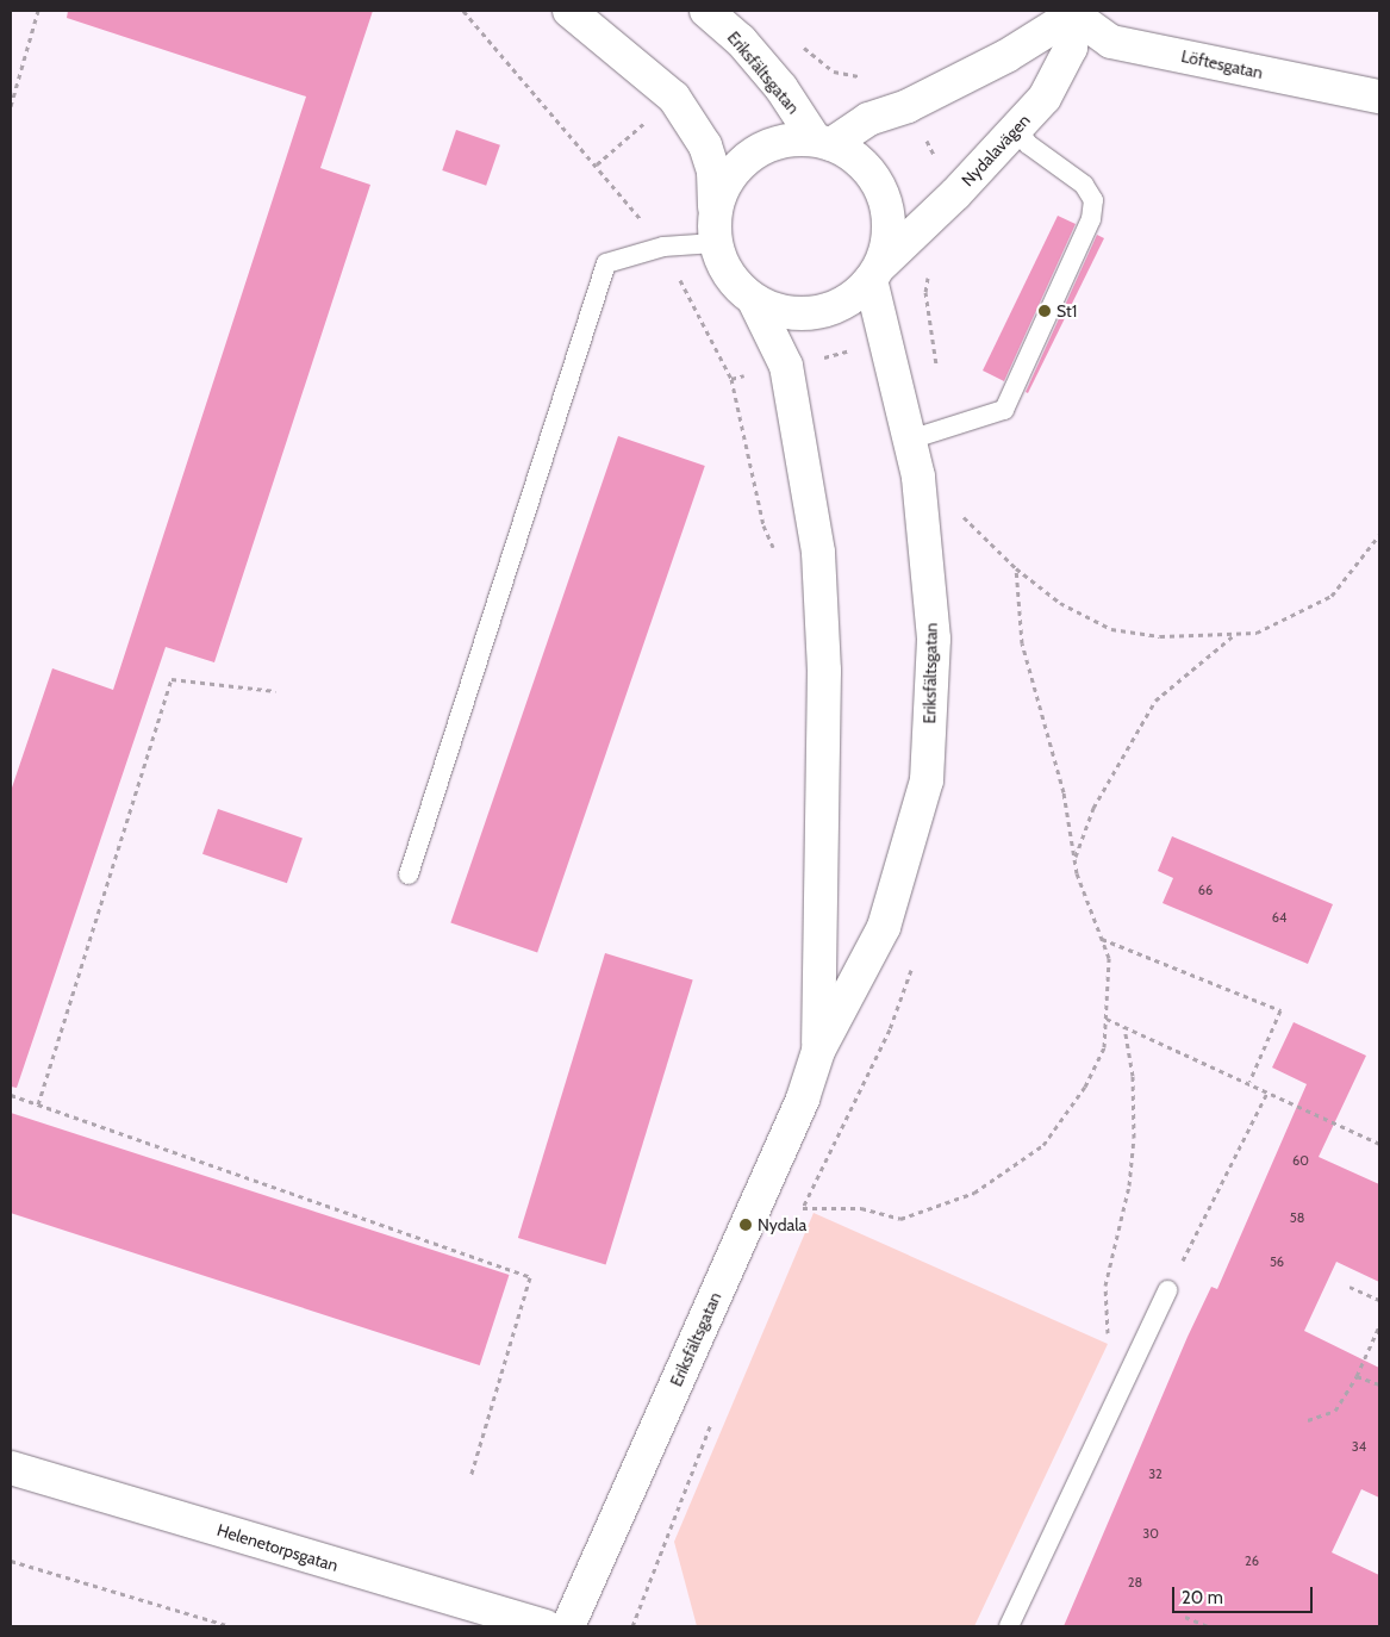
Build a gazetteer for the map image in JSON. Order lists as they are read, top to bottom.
{
  "streets": {
    "street": [
      "Löftesgatan",
      "Eriksfältsgatan",
      "Nydalavägen",
      "Helenetorpsgatan"
    ]
  },
  "crossings": [
    ["Löftesgatan", "Nydalavägen"],
    ["Eriksfältsgatan", "Nydalavägen"]
  ],
  "places": ["St1", "Nydala"],
  "house_numbers": [
    "66",
    "64",
    "60",
    "58",
    "56",
    "34",
    "32",
    "30",
    "26",
    "28"
  ],
  "scale_bar": "20 m"
}
